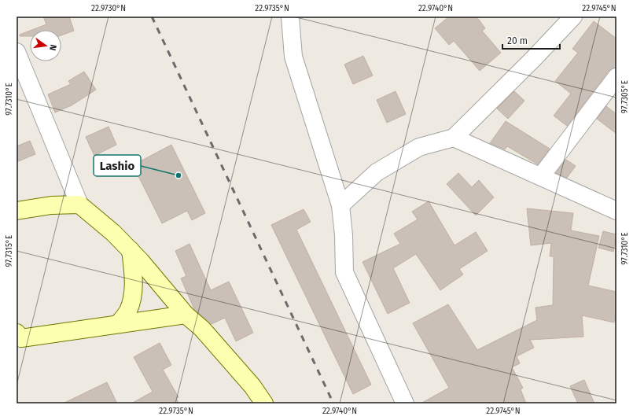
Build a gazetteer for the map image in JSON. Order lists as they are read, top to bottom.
{
  "places": ["Lashio"],
  "scale_bar": "20 m",
  "north": "right",
  "coordinates": [
    "22.9730°N",
    "22.9735°N",
    "22.9740°N",
    "22.9745°N",
    "97.7305°E",
    "97.7310°E",
    "97.7315°E"
  ]
}
